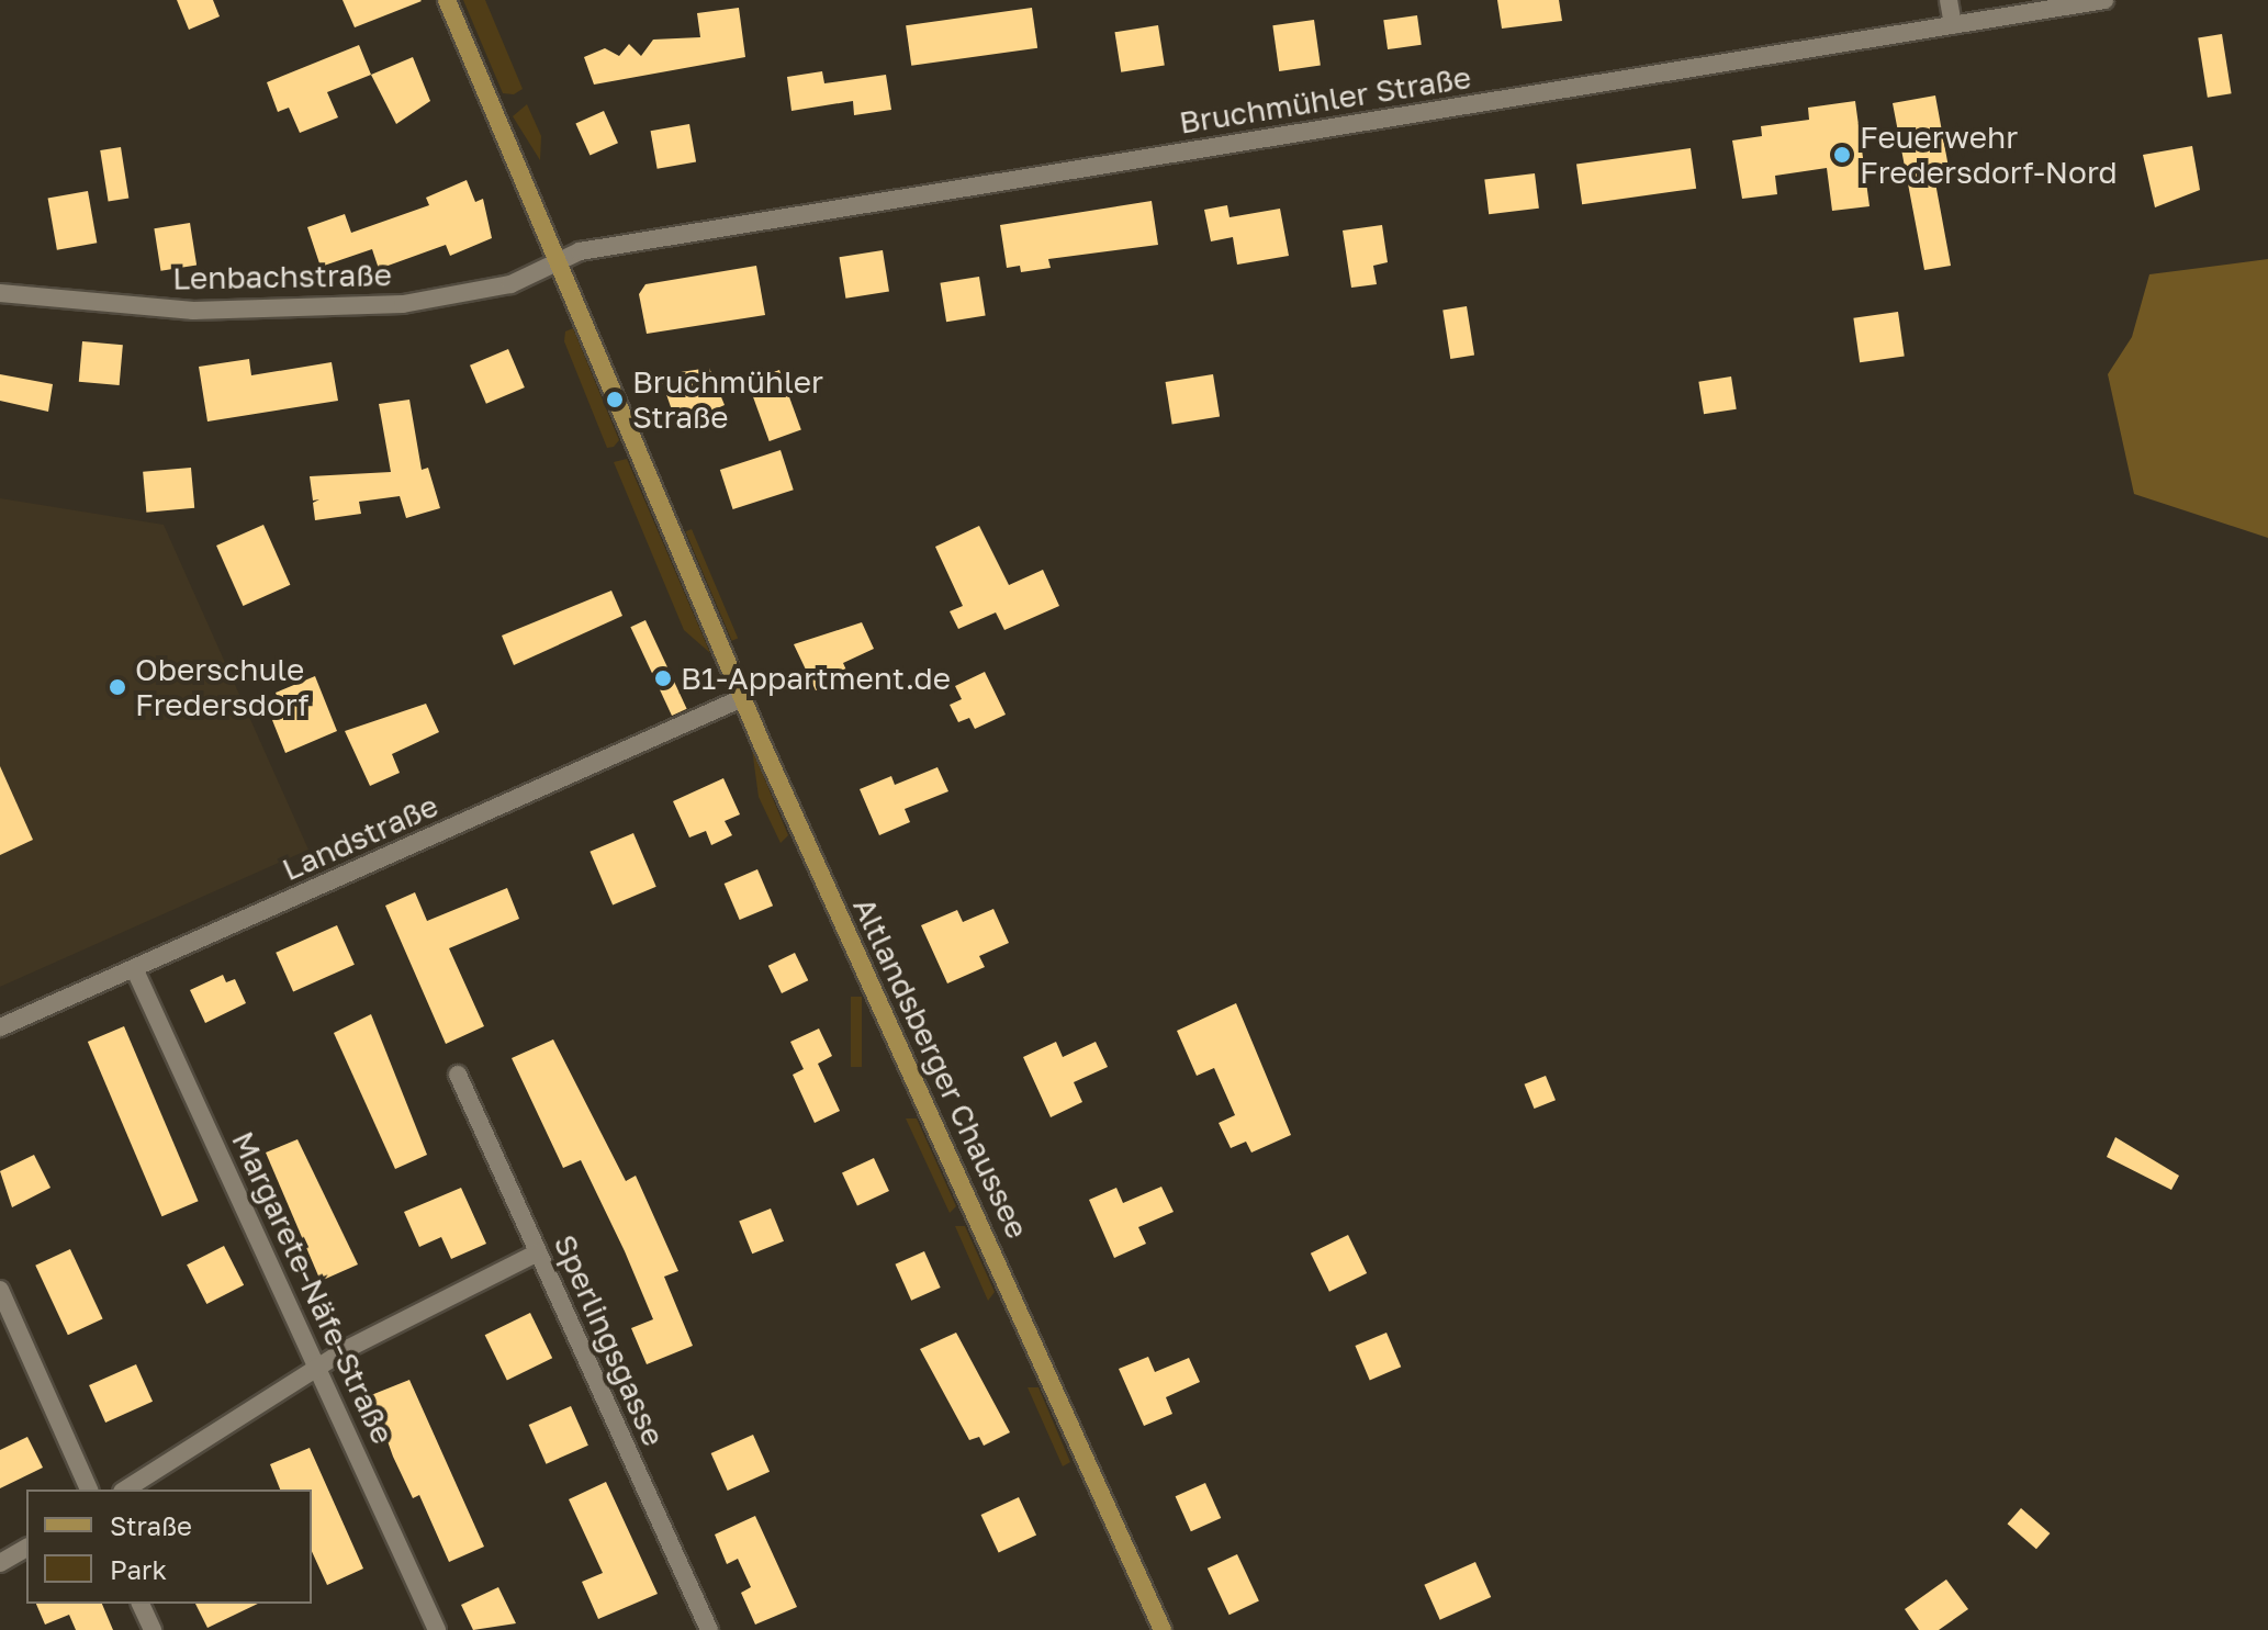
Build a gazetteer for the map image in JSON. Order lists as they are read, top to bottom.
{
  "streets": {
    "main road": ["Altlandsberger Chaussee"],
    "street": [
      "Bruchmühler Straße",
      "Lenbachstraße",
      "Landstraße",
      "Margarete-Näfe-Straße",
      "Sperlingsgasse"
    ]
  },
  "crossings": [
    ["Bruchmühler Straße", "Lenbachstraße"],
    ["Bruchmühler Straße", "Altlandsberger Chaussee"],
    ["Lenbachstraße", "Altlandsberger Chaussee"],
    ["Landstraße", "Altlandsberger Chaussee"],
    ["Landstraße", "Margarete-Näfe-Straße"]
  ],
  "places": [
    "Feuerwehr Fredersdorf-Nord",
    "Bruchmühler Straße",
    "B1-Appartment.de",
    "Oberschule Fredersdorf"
  ],
  "legend": ["Straße", "Park"]
}
